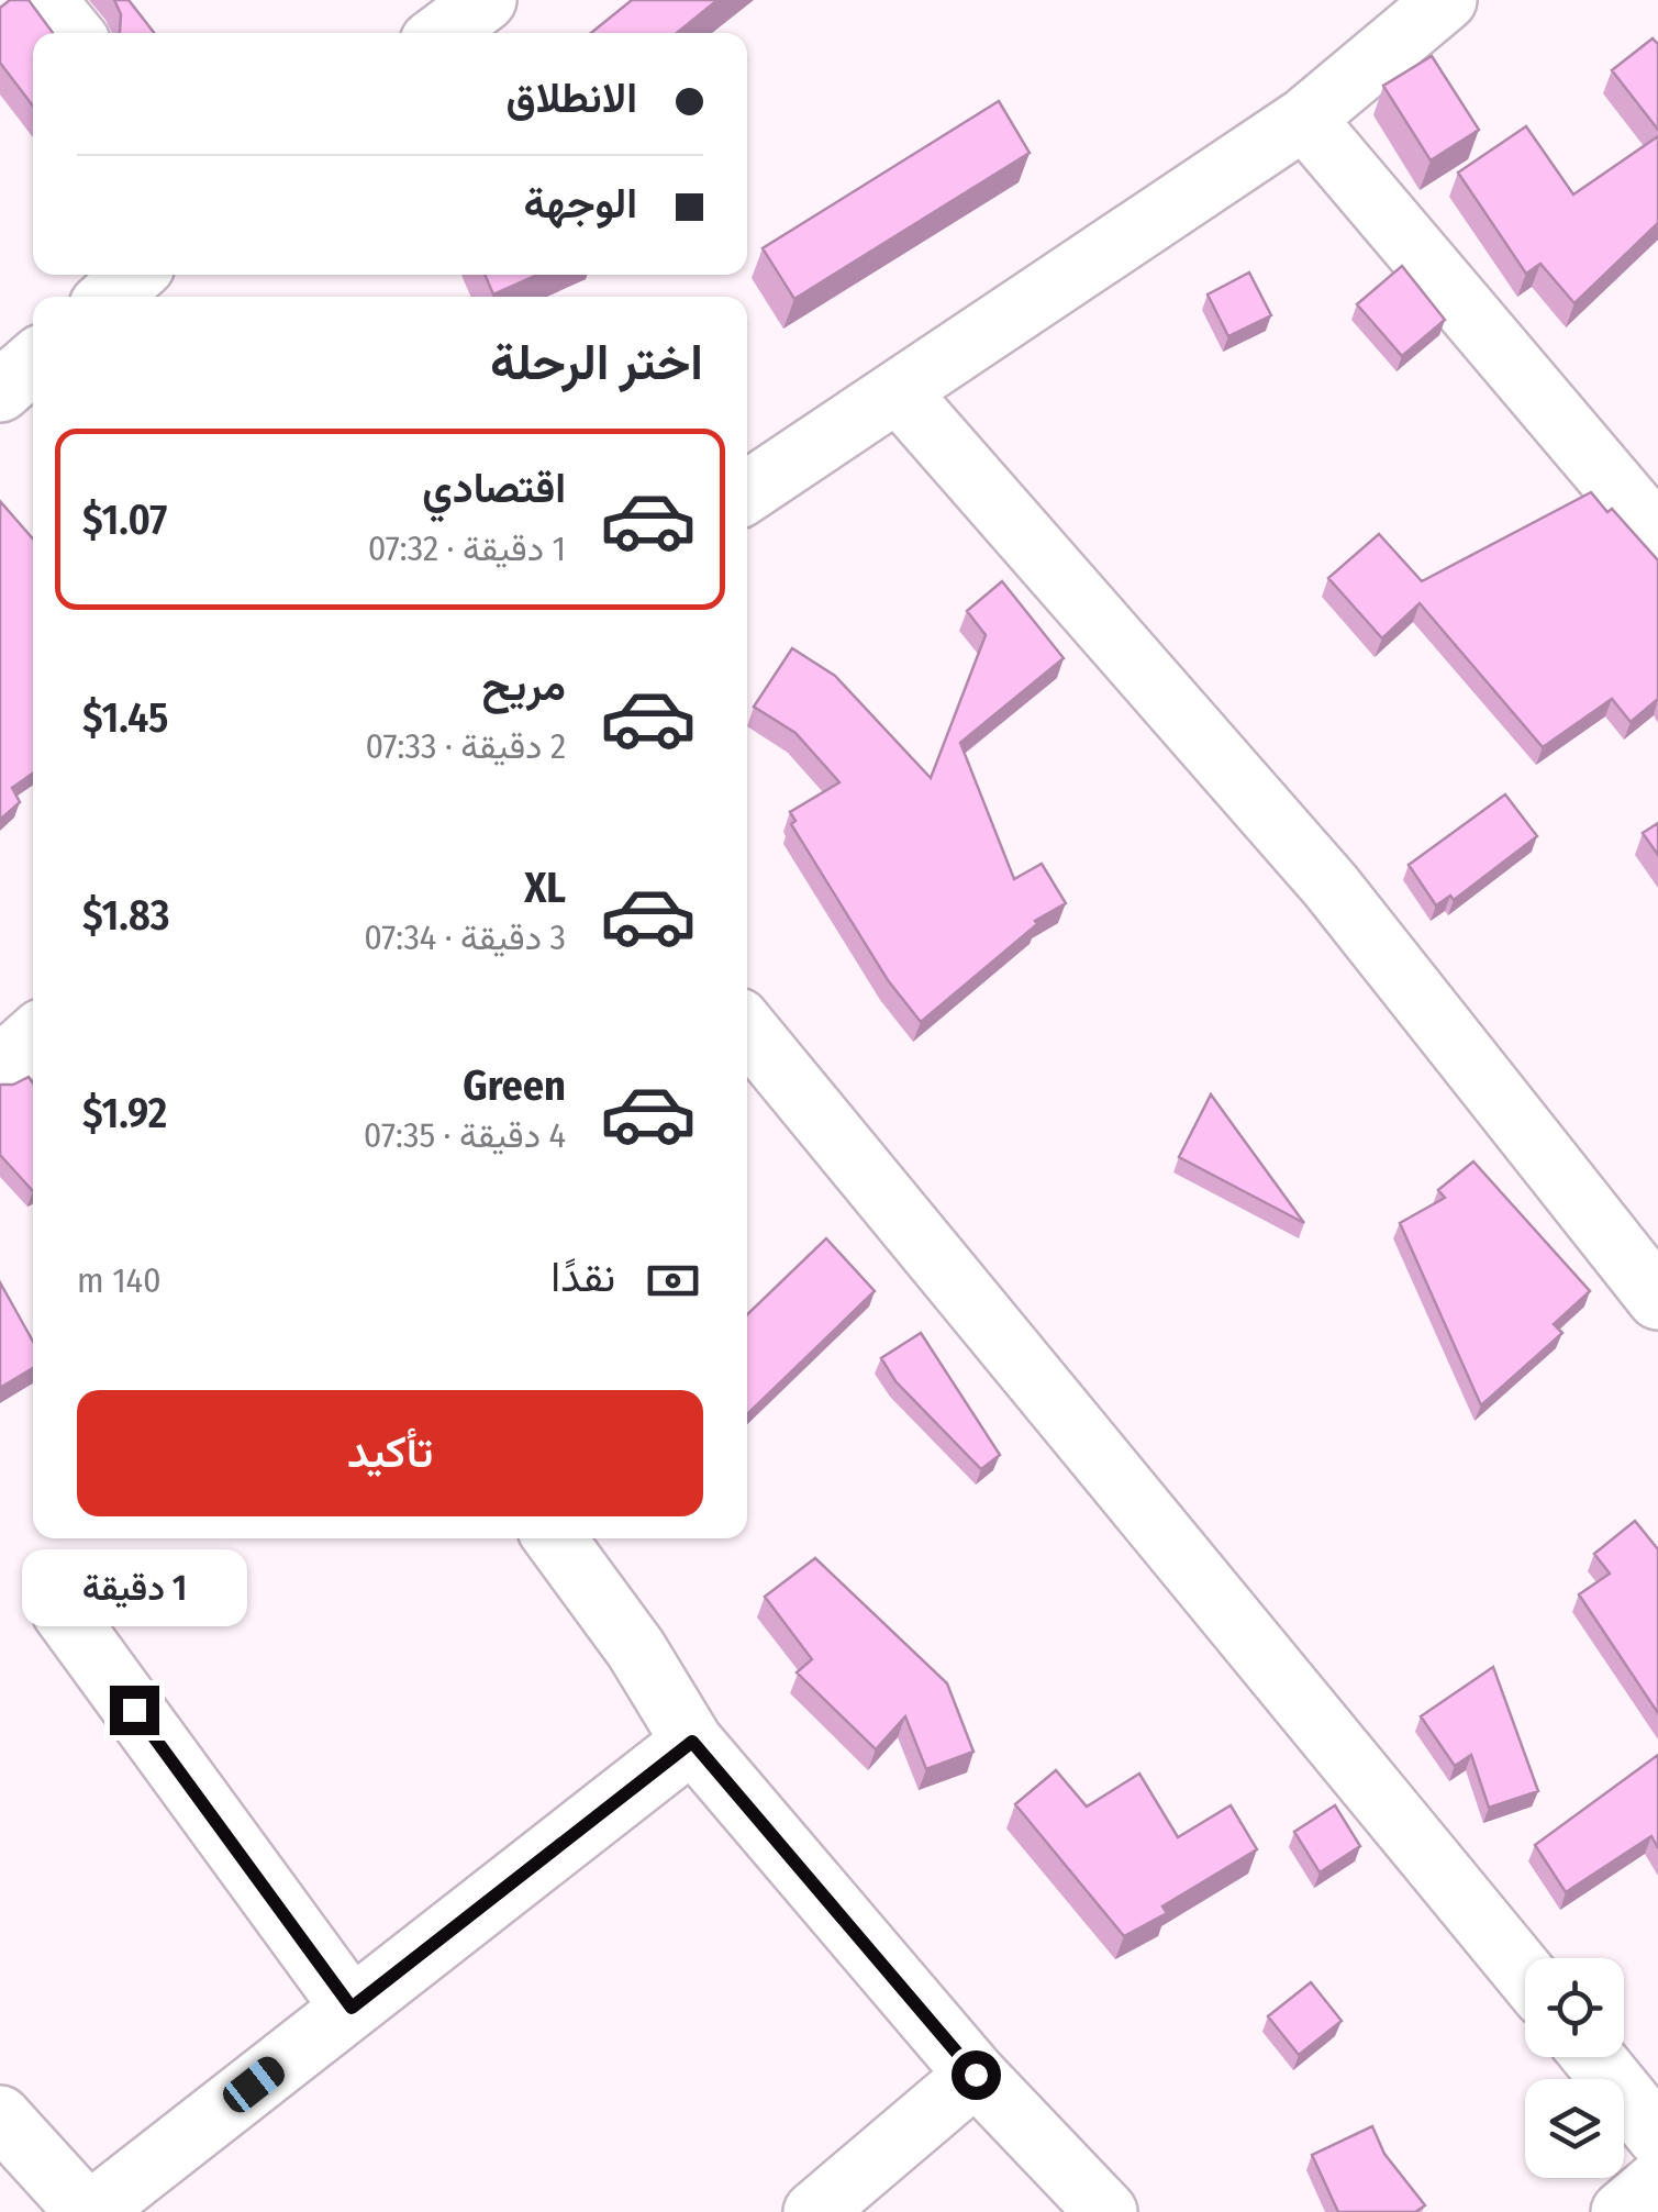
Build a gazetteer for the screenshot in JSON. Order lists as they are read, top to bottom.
{
  "page": {
    "banner": ["الانطلاق", "الوجهة"],
    "heading": "اختر الرحلة",
    "list": [
      {
        "name": "اقتصادي",
        "note": "1 دقيقة · 07:32",
        "value": "$1.07"
      },
      {
        "name": "مريح",
        "note": "2 دقيقة · 07:33",
        "value": "$1.45"
      },
      {
        "name": "XL",
        "note": "3 دقيقة · 07:34",
        "value": "$1.83"
      },
      {
        "name": "Green",
        "note": "4 دقيقة · 07:35",
        "value": "$1.92"
      }
    ],
    "pay": ["نقدًا", "140 m"],
    "buttons": "تأكيد",
    "bubble": "1 دقيقة"
  }
}
